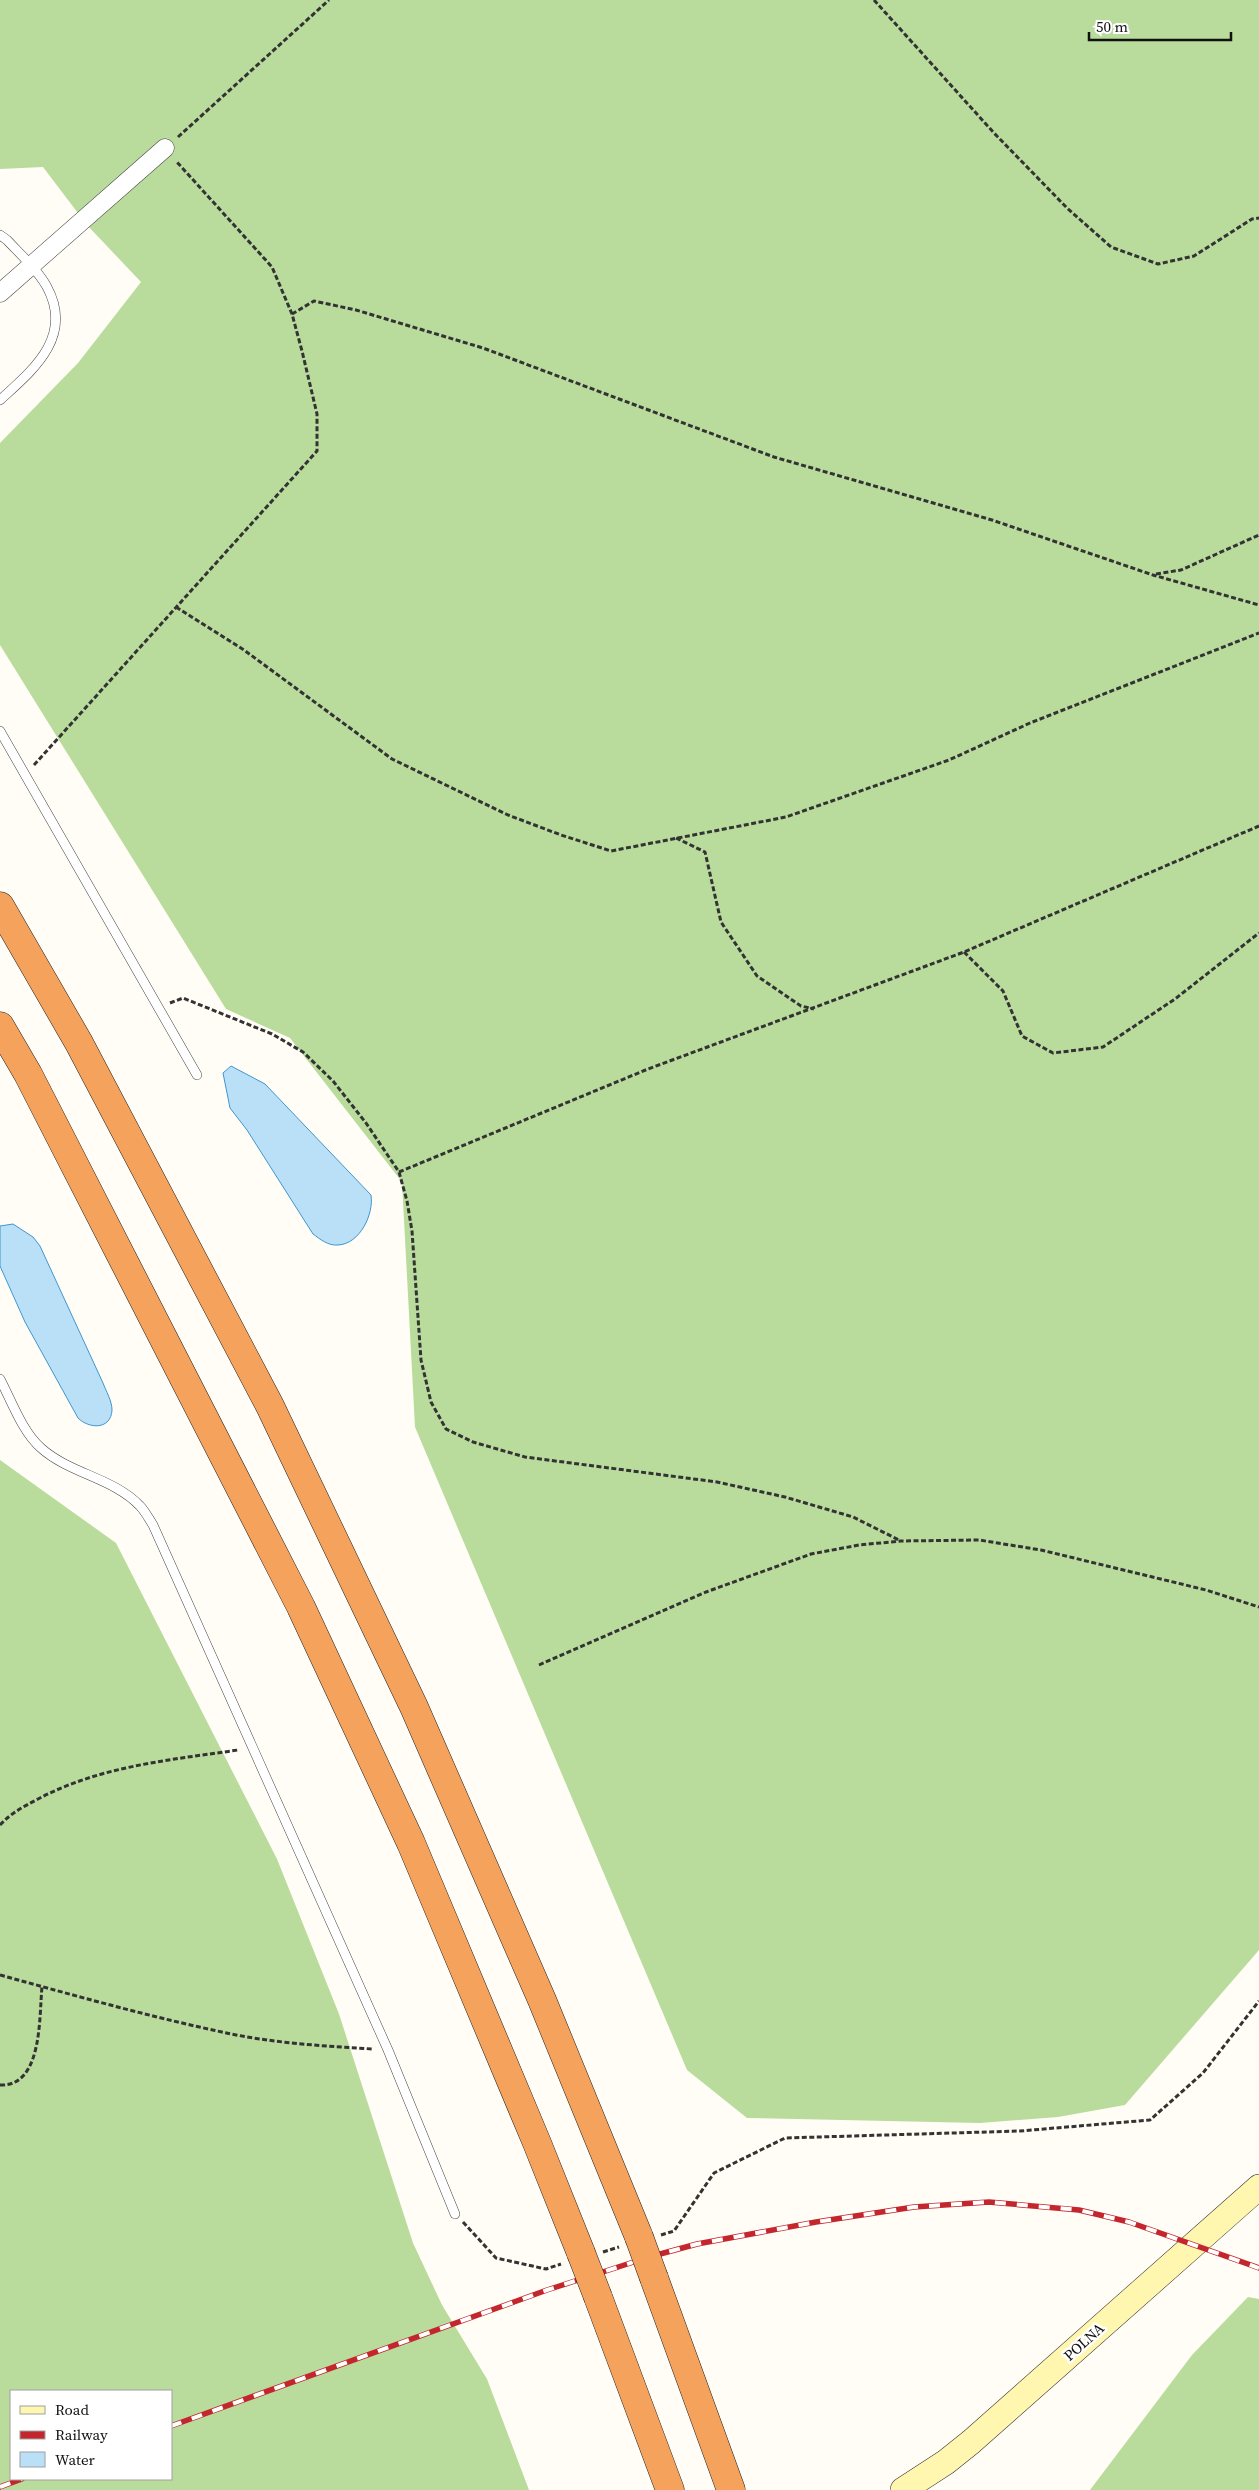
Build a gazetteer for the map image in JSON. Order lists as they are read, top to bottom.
{
  "streets": {
    "street": ["POLNA"]
  },
  "legend": ["Road", "Railway", "Water"],
  "scale_bar": "50 m"
}
